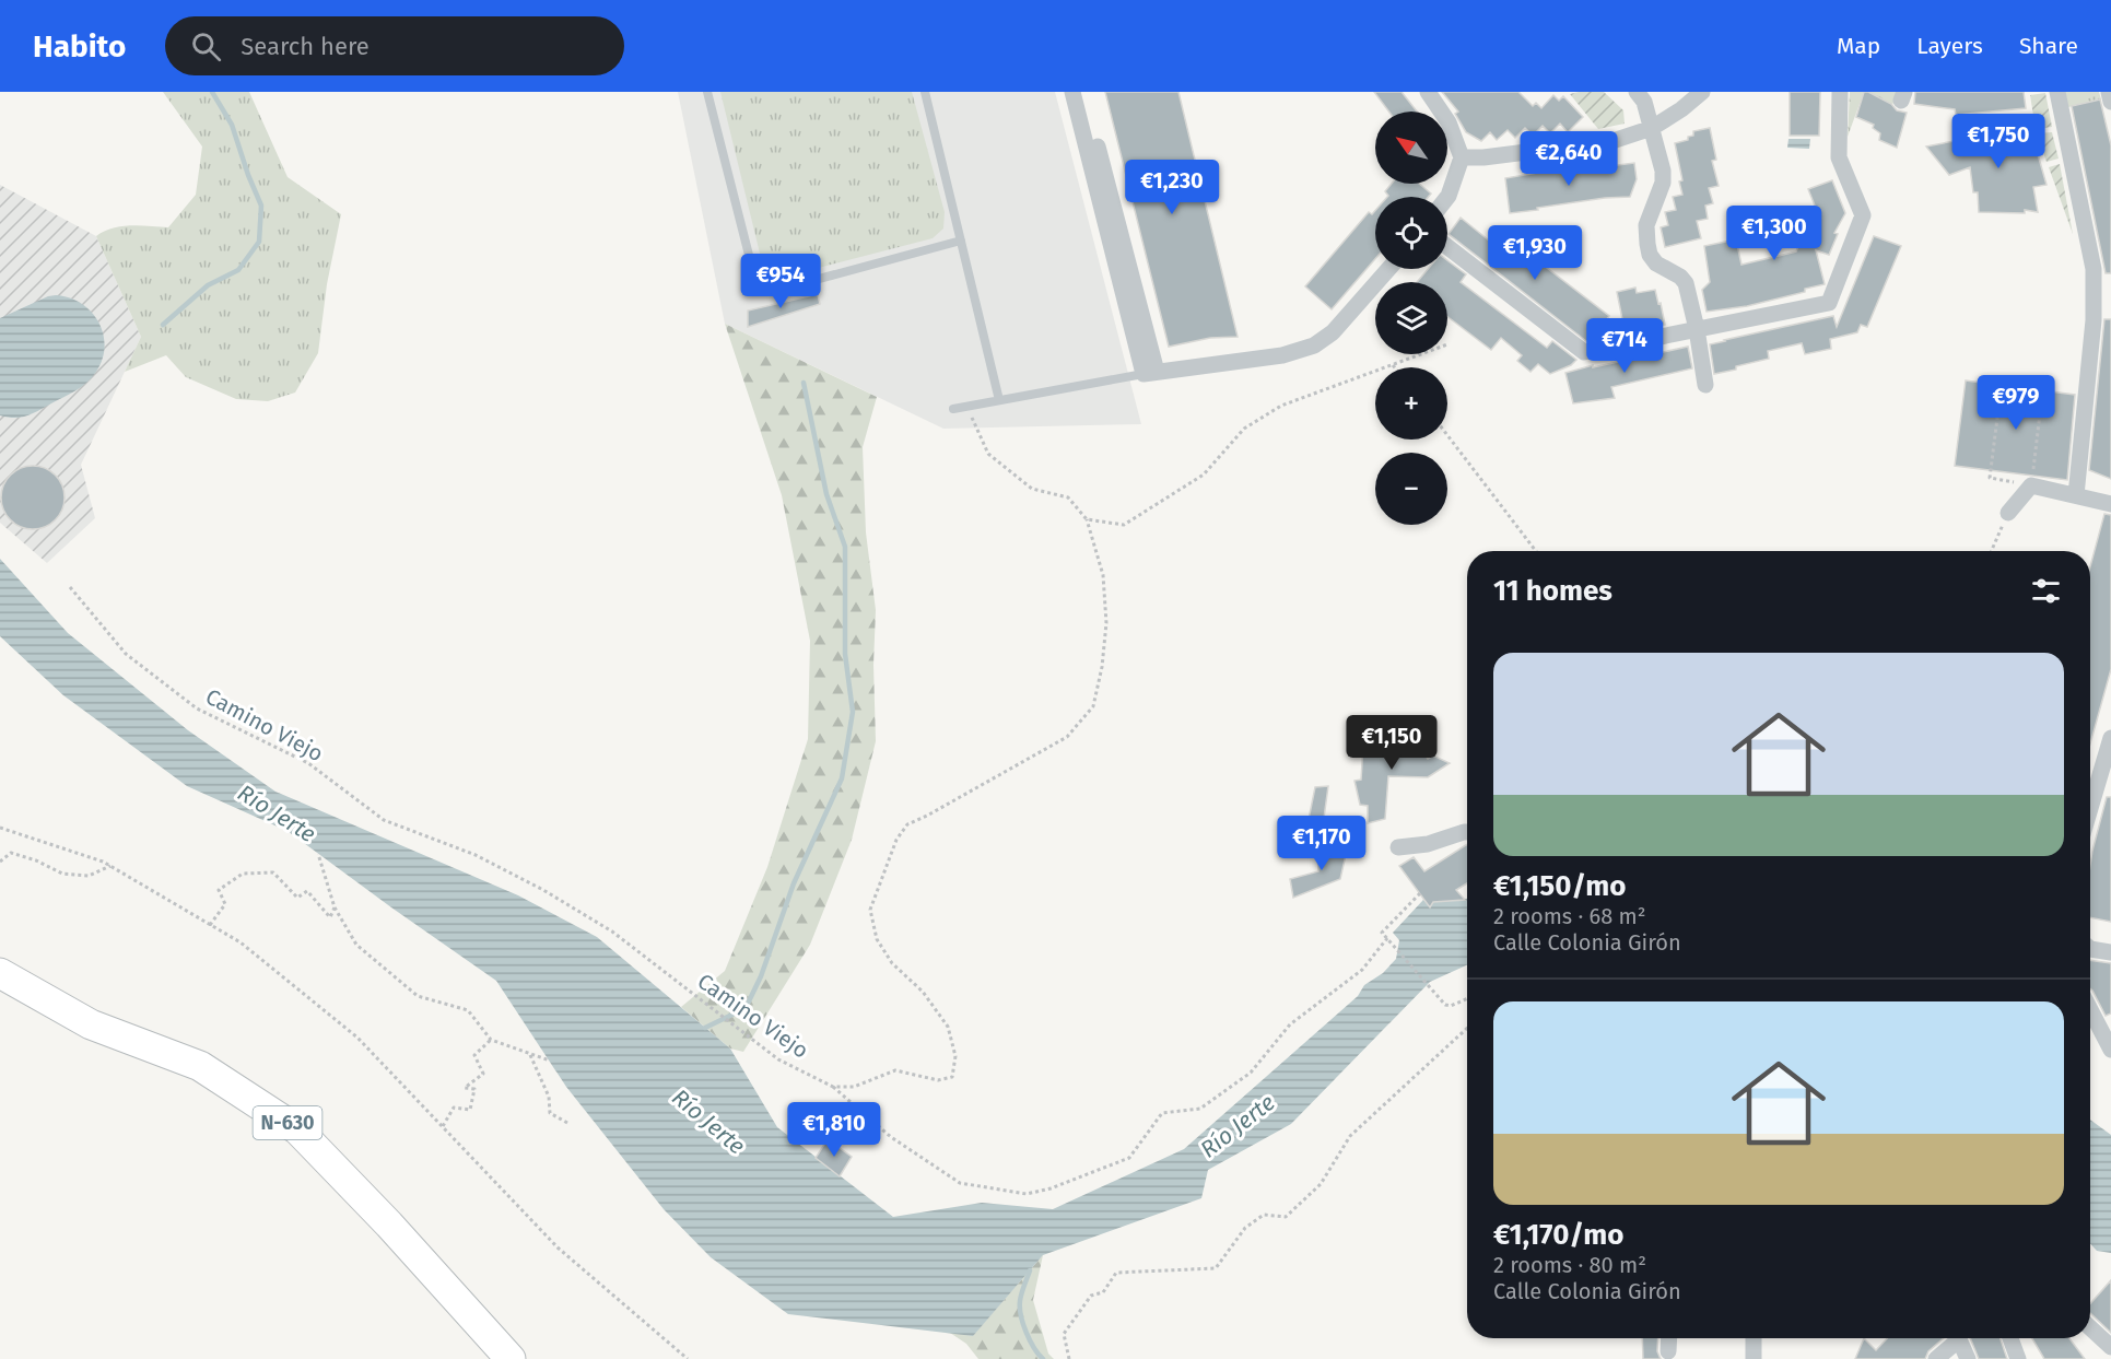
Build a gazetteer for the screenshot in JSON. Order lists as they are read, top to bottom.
{
  "streets": {
    "highway": ["N-630"],
    "path": ["Camino Viejo"]
  },
  "water": ["Río Jerte"],
  "north": "top left",
  "page": {
    "header": "Habito",
    "search": "Search here",
    "nav": ["Map", "Layers", "Share"],
    "map_buttons": ["+", "−"],
    "price": [
      "€1,750",
      "€2,640",
      "€1,230",
      "€1,300",
      "€1,930",
      "€954",
      "€714",
      "€979",
      "€1,150",
      "€1,170",
      "€1,810"
    ],
    "heading": "11 homes",
    "list": [
      {
        "name": "€1,150/mo",
        "note": "2 rooms · 68 m² · Calle Colonia Girón"
      },
      {
        "name": "€1,170/mo",
        "note": "2 rooms · 80 m² · Calle Colonia Girón"
      }
    ]
  }
}
